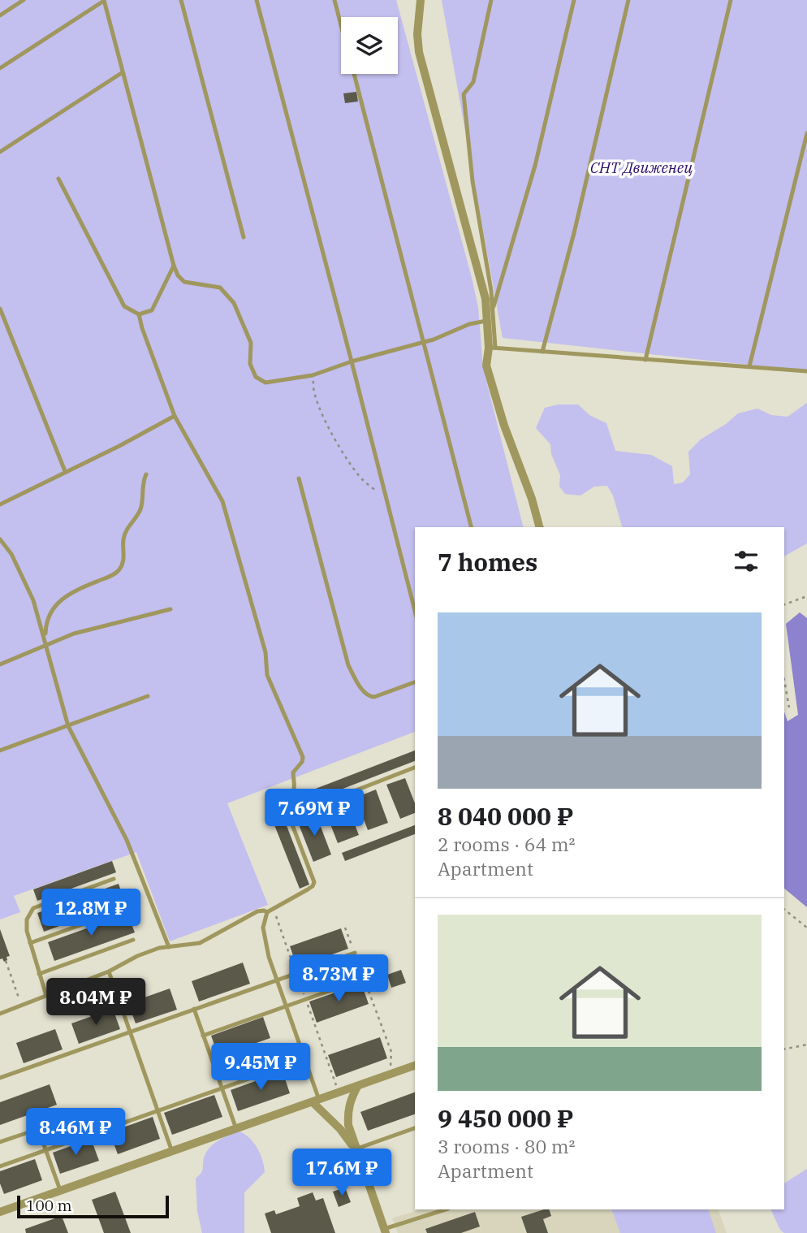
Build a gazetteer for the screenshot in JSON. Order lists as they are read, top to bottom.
{
  "parks": ["СНТ Движенец"],
  "scale_bar": "100 m",
  "page": {
    "heading": "7 homes",
    "list": [
      {
        "name": "8 040 000 ₽",
        "note": "2 rooms · 64 m² · Apartment"
      },
      {
        "name": "9 450 000 ₽",
        "note": "3 rooms · 80 m² · Apartment"
      }
    ],
    "price": [
      "7.69M ₽",
      "12.8M ₽",
      "8.73M ₽",
      "8.04M ₽",
      "9.45M ₽",
      "8.46M ₽",
      "17.6M ₽"
    ],
    "scale": "100 m"
  }
}
